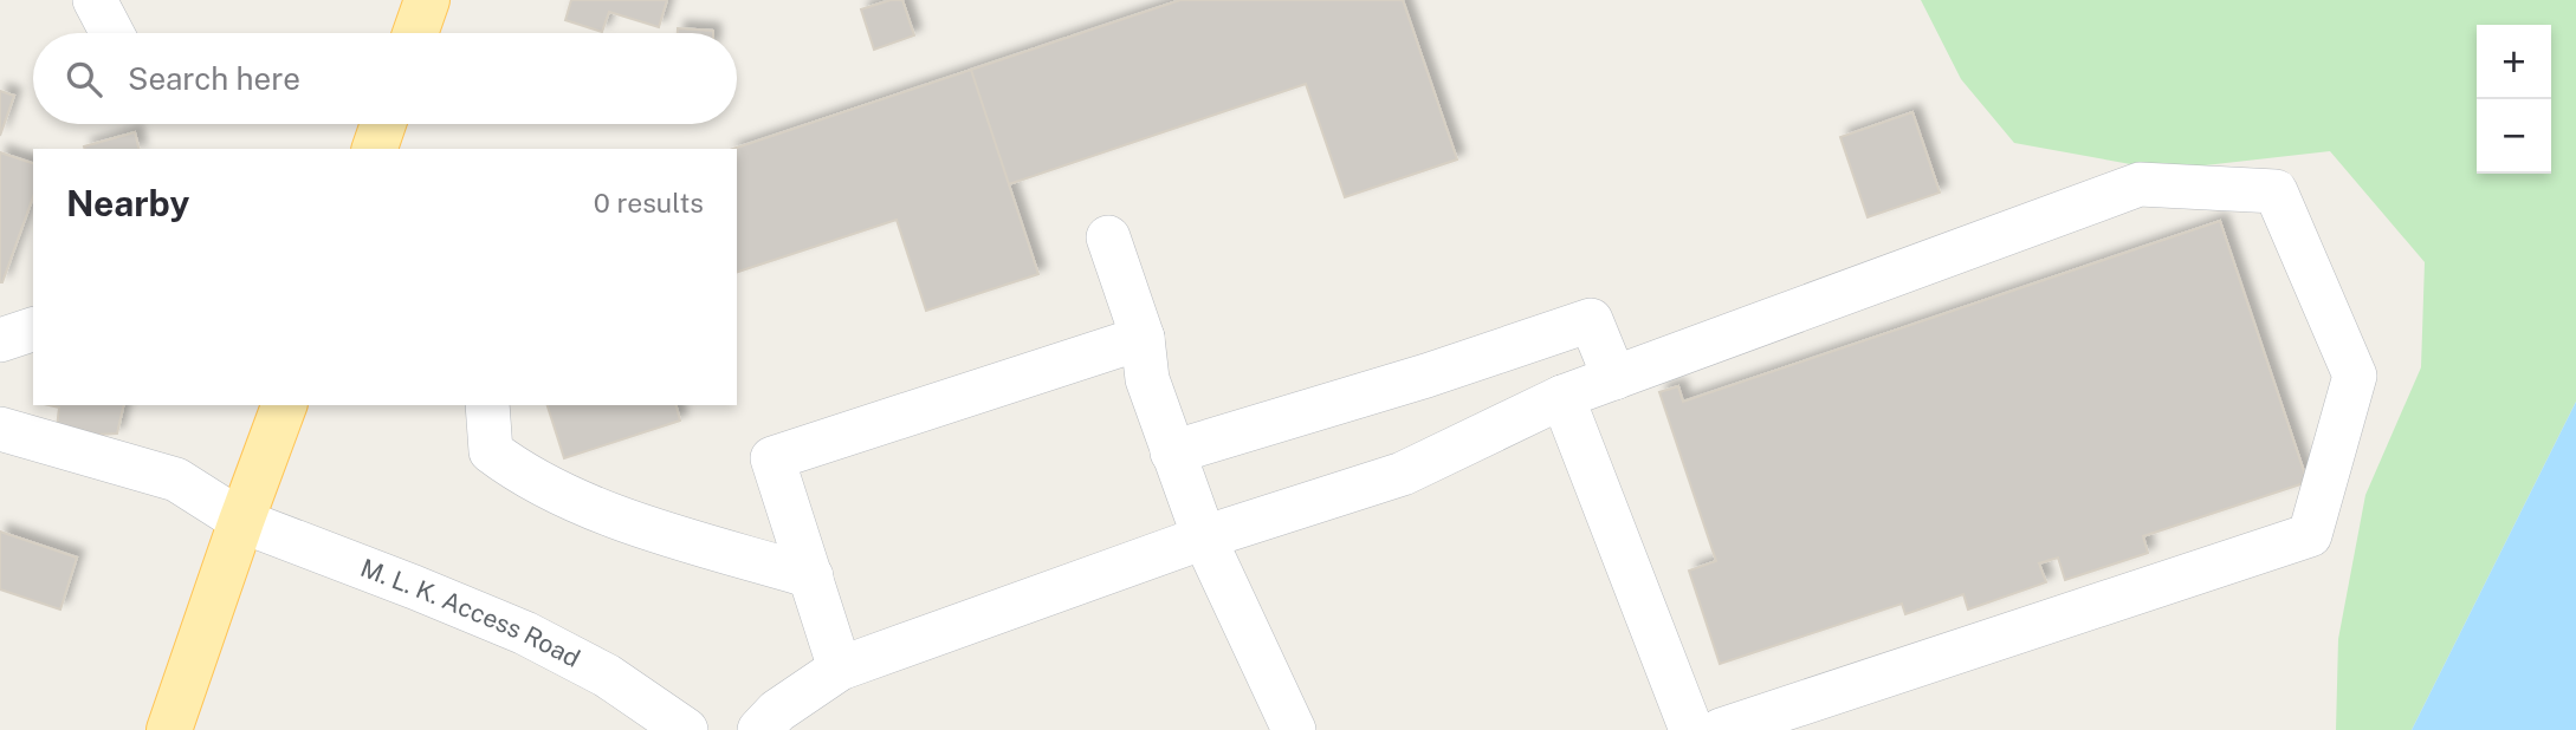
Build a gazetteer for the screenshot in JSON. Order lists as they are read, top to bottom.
{
  "streets": {
    "street": ["M. L. K. Access Road"]
  },
  "page": {
    "map_buttons": ["+", "−"],
    "search": "Search here",
    "heading": ["Nearby", "0 results"]
  }
}
